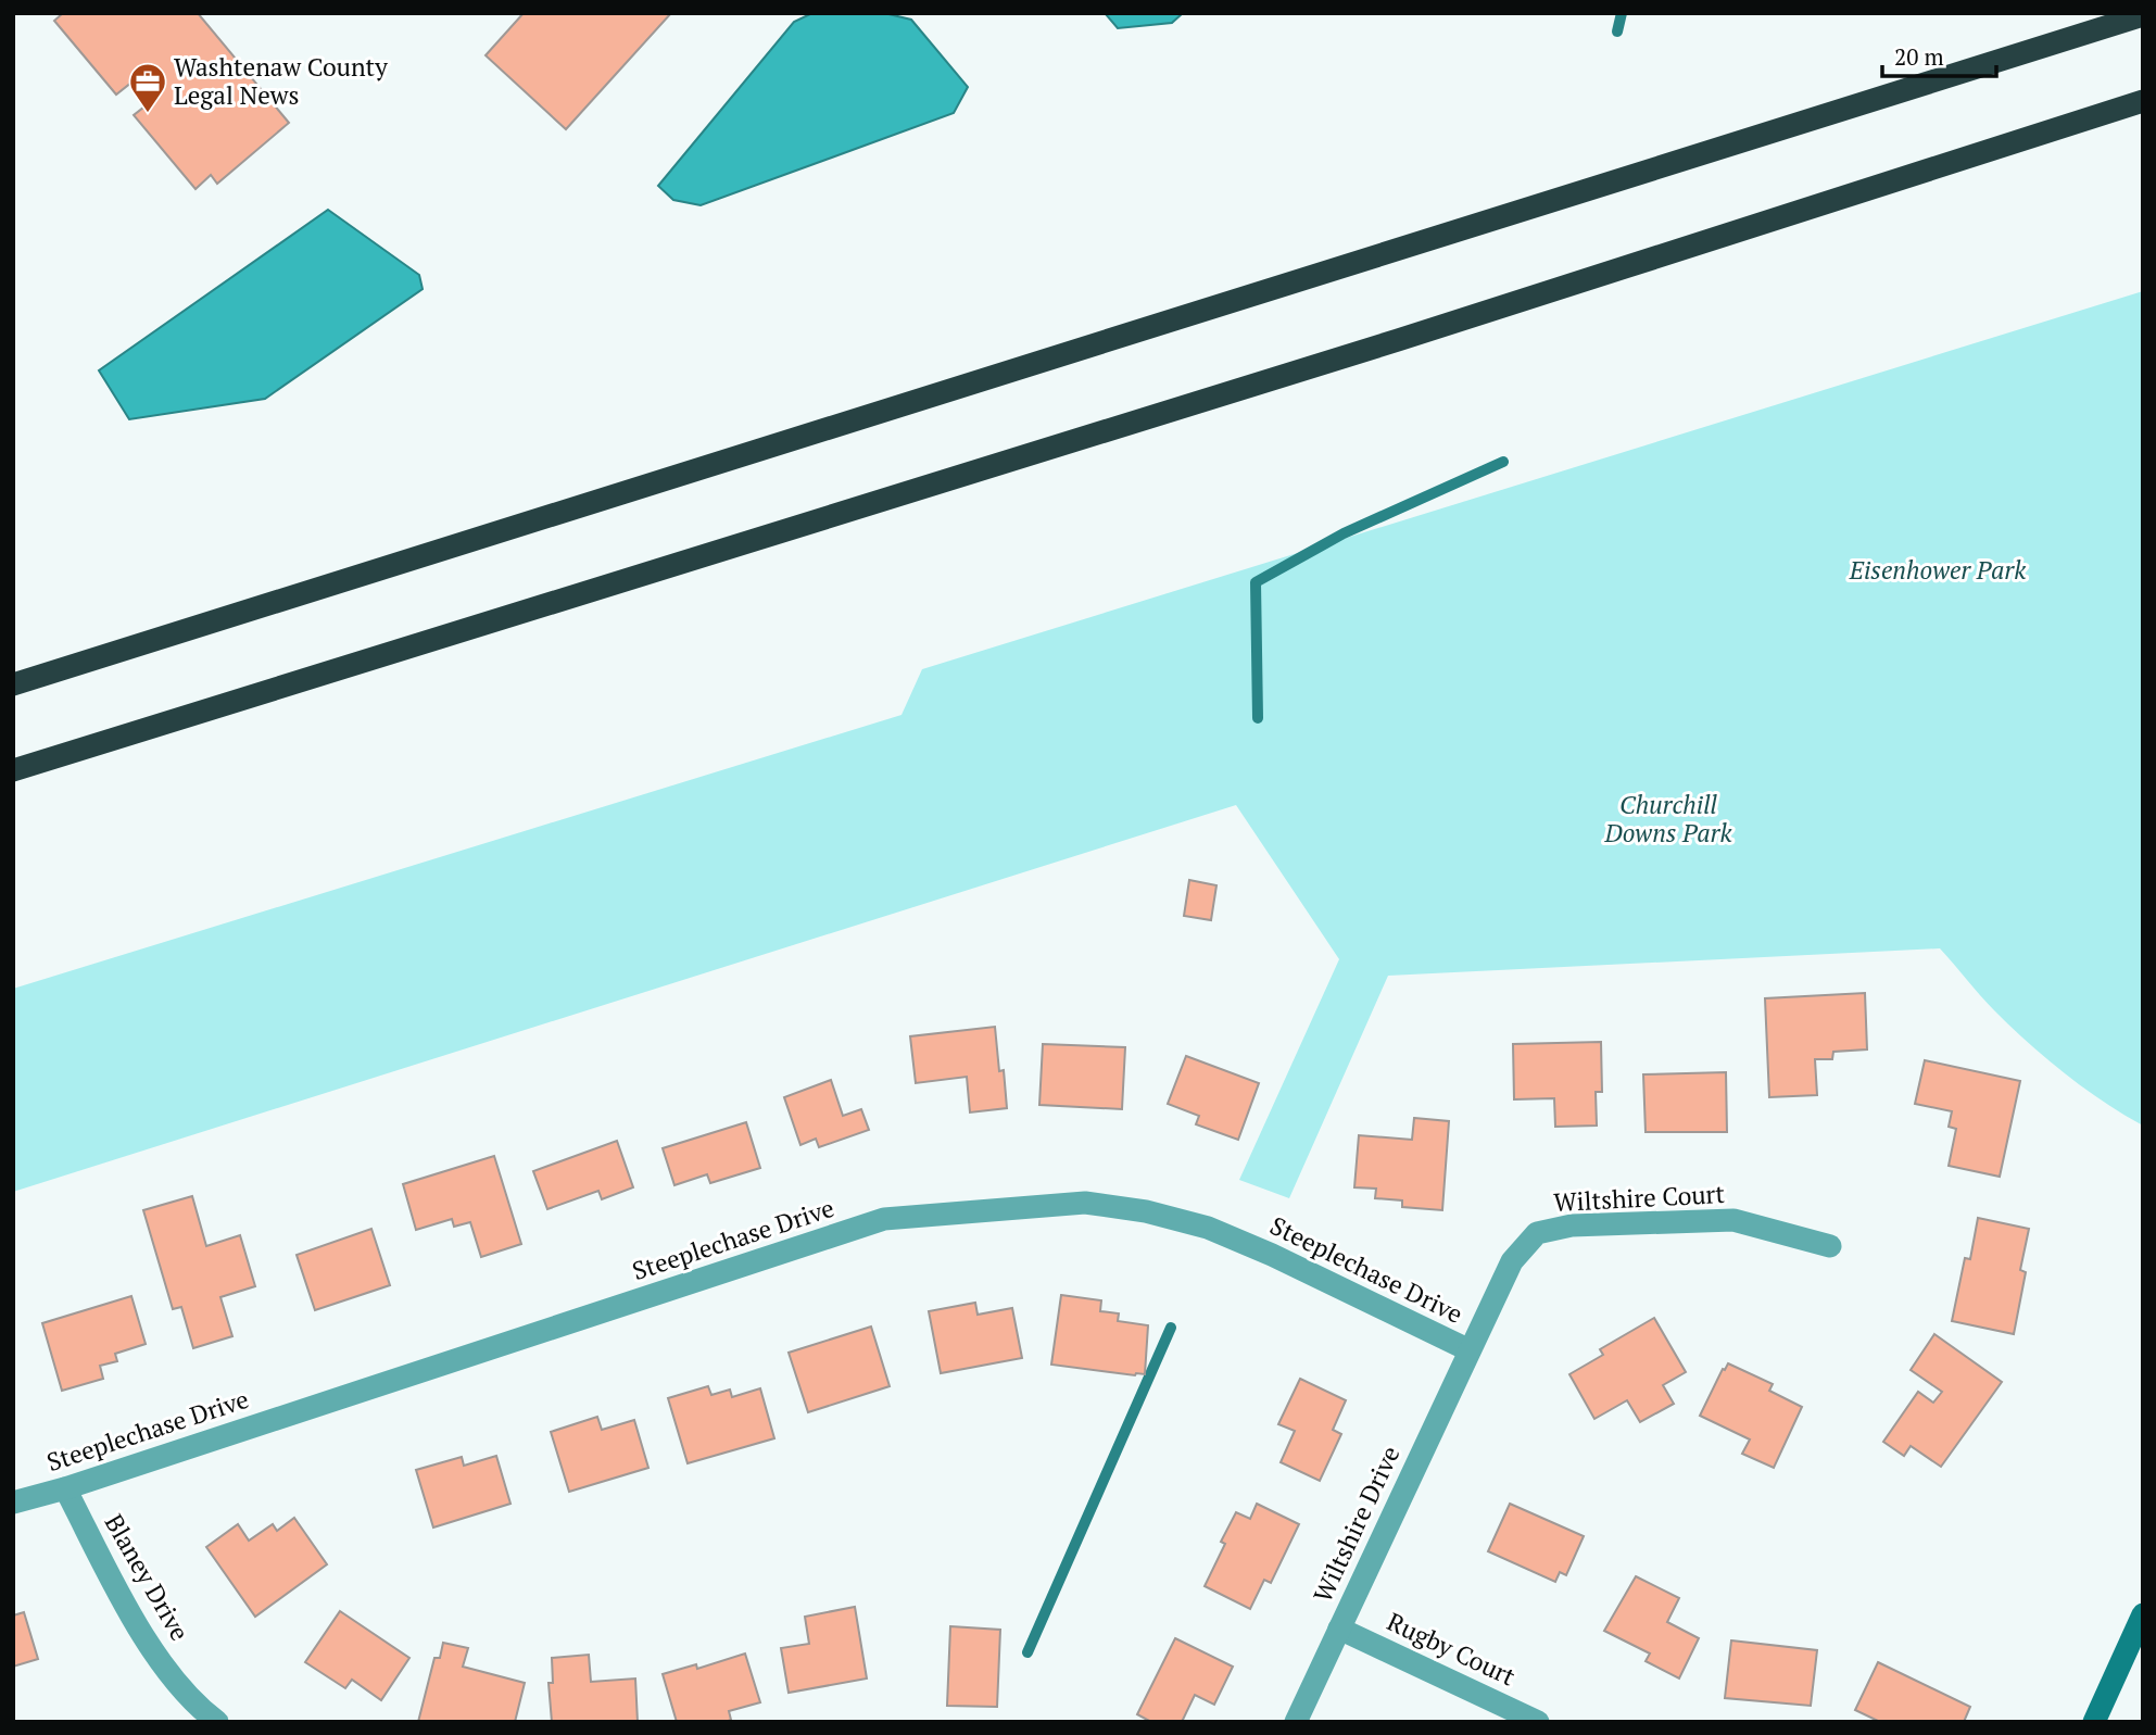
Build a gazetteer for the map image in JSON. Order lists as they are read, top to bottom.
{
  "streets": {
    "street": [
      "Wiltshire Court",
      "Steeplechase Drive",
      "Wiltshire Drive",
      "Blaney Drive",
      "Rugby Court"
    ]
  },
  "crossings": [
    ["Wiltshire Court", "Steeplechase Drive"],
    ["Wiltshire Court", "Wiltshire Drive"],
    ["Steeplechase Drive", "Wiltshire Drive"],
    ["Steeplechase Drive", "Blaney Drive"],
    ["Wiltshire Drive", "Rugby Court"]
  ],
  "parks": ["Eisenhower Park", "Churchill Downs Park"],
  "places": {
    "office": ["Washtenaw County Legal News"]
  },
  "scale_bar": "20 m"
}
